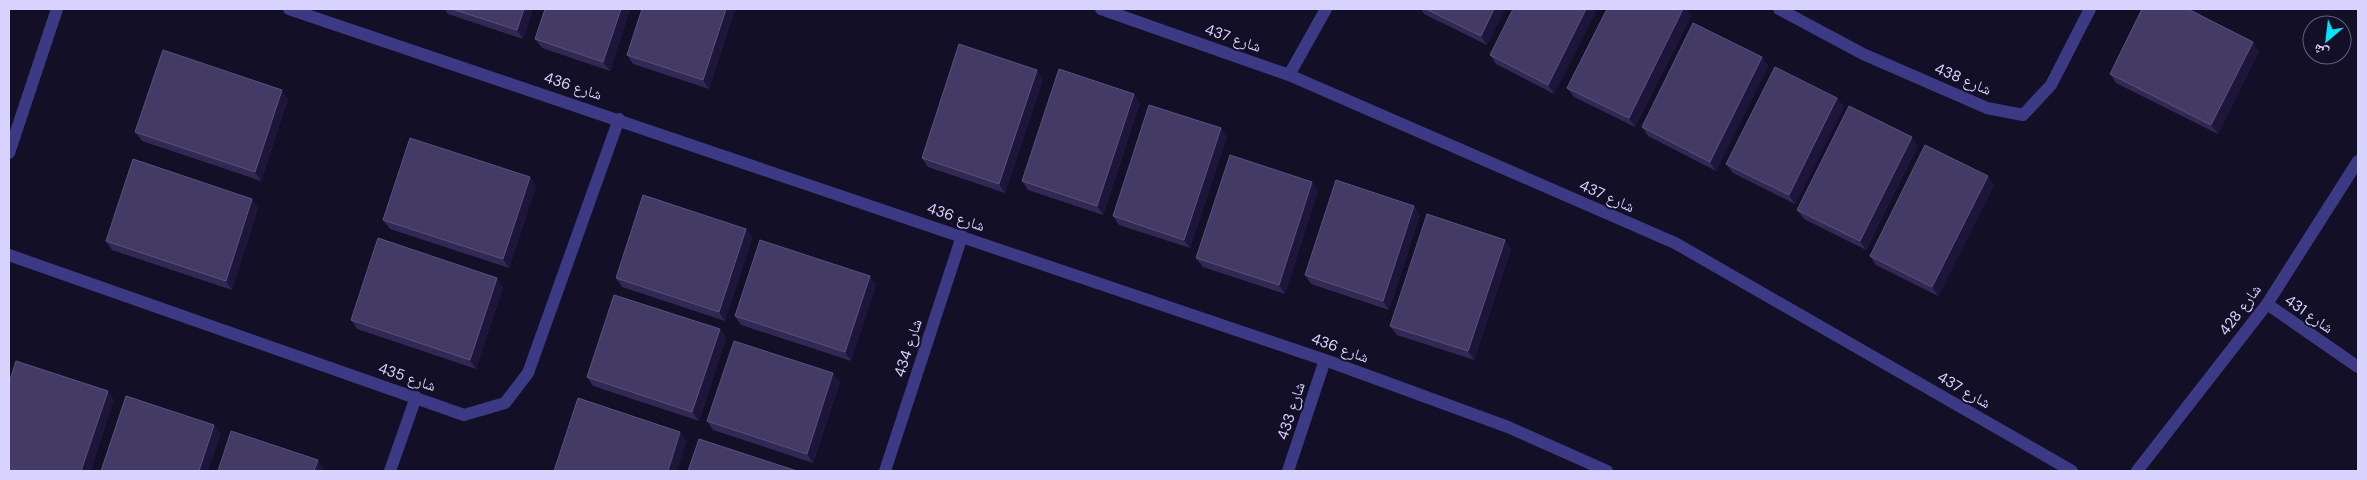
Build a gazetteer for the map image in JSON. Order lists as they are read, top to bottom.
{
  "streets": {
    "street": [
      "شارع 437",
      "شارع 438",
      "شارع 436",
      "شارع 428",
      "شارع 431",
      "شارع 434",
      "شارع 435",
      "شارع 433"
    ]
  },
  "crossings": [
    ["شارع 436", "شارع 434"],
    ["شارع 436", "شارع 435"],
    ["شارع 436", "شارع 433"],
    ["شارع 428", "شارع 431"]
  ],
  "north": "bottom left"
}
